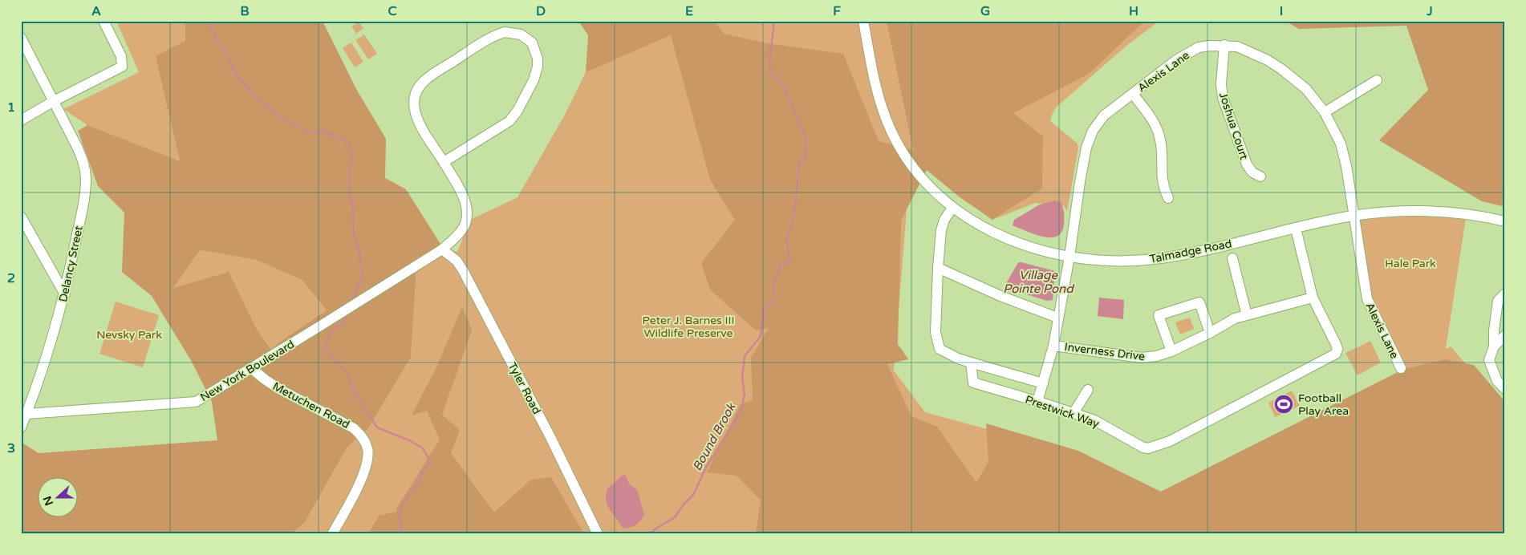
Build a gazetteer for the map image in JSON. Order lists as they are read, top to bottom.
{
  "streets": {
    "street": [
      "Alexis Lane",
      "Joshua Court",
      "Talmadge Road",
      "Delancy Street",
      "Inverness Drive",
      "New York Boulevard",
      "Tyler Road",
      "Metuchen Road",
      "Prestwick Way"
    ]
  },
  "crossings": [
    ["Alexis Lane", "Joshua Court"],
    ["Alexis Lane", "Talmadge Road"],
    ["Alexis Lane", "Inverness Drive"],
    ["Alexis Lane", "Prestwick Way"],
    ["Talmadge Road", "Prestwick Way"],
    ["Delancy Street", "New York Boulevard"],
    ["Inverness Drive", "Prestwick Way"],
    ["New York Boulevard", "Tyler Road"],
    ["New York Boulevard", "Metuchen Road"]
  ],
  "water": ["Village Pointe Pond", "Bound Brook"],
  "parks": ["Hale Park", "Peter J. Barnes III Wildlife Preserve", "Nevsky Park"],
  "places": {
    "sports": ["Football Play Area"]
  },
  "north": "left",
  "grid": {
    "columns": [
      "A",
      "B",
      "C",
      "D",
      "E",
      "F",
      "G",
      "H",
      "I",
      "J"
    ],
    "rows": ["1", "2", "3"]
  }
}
